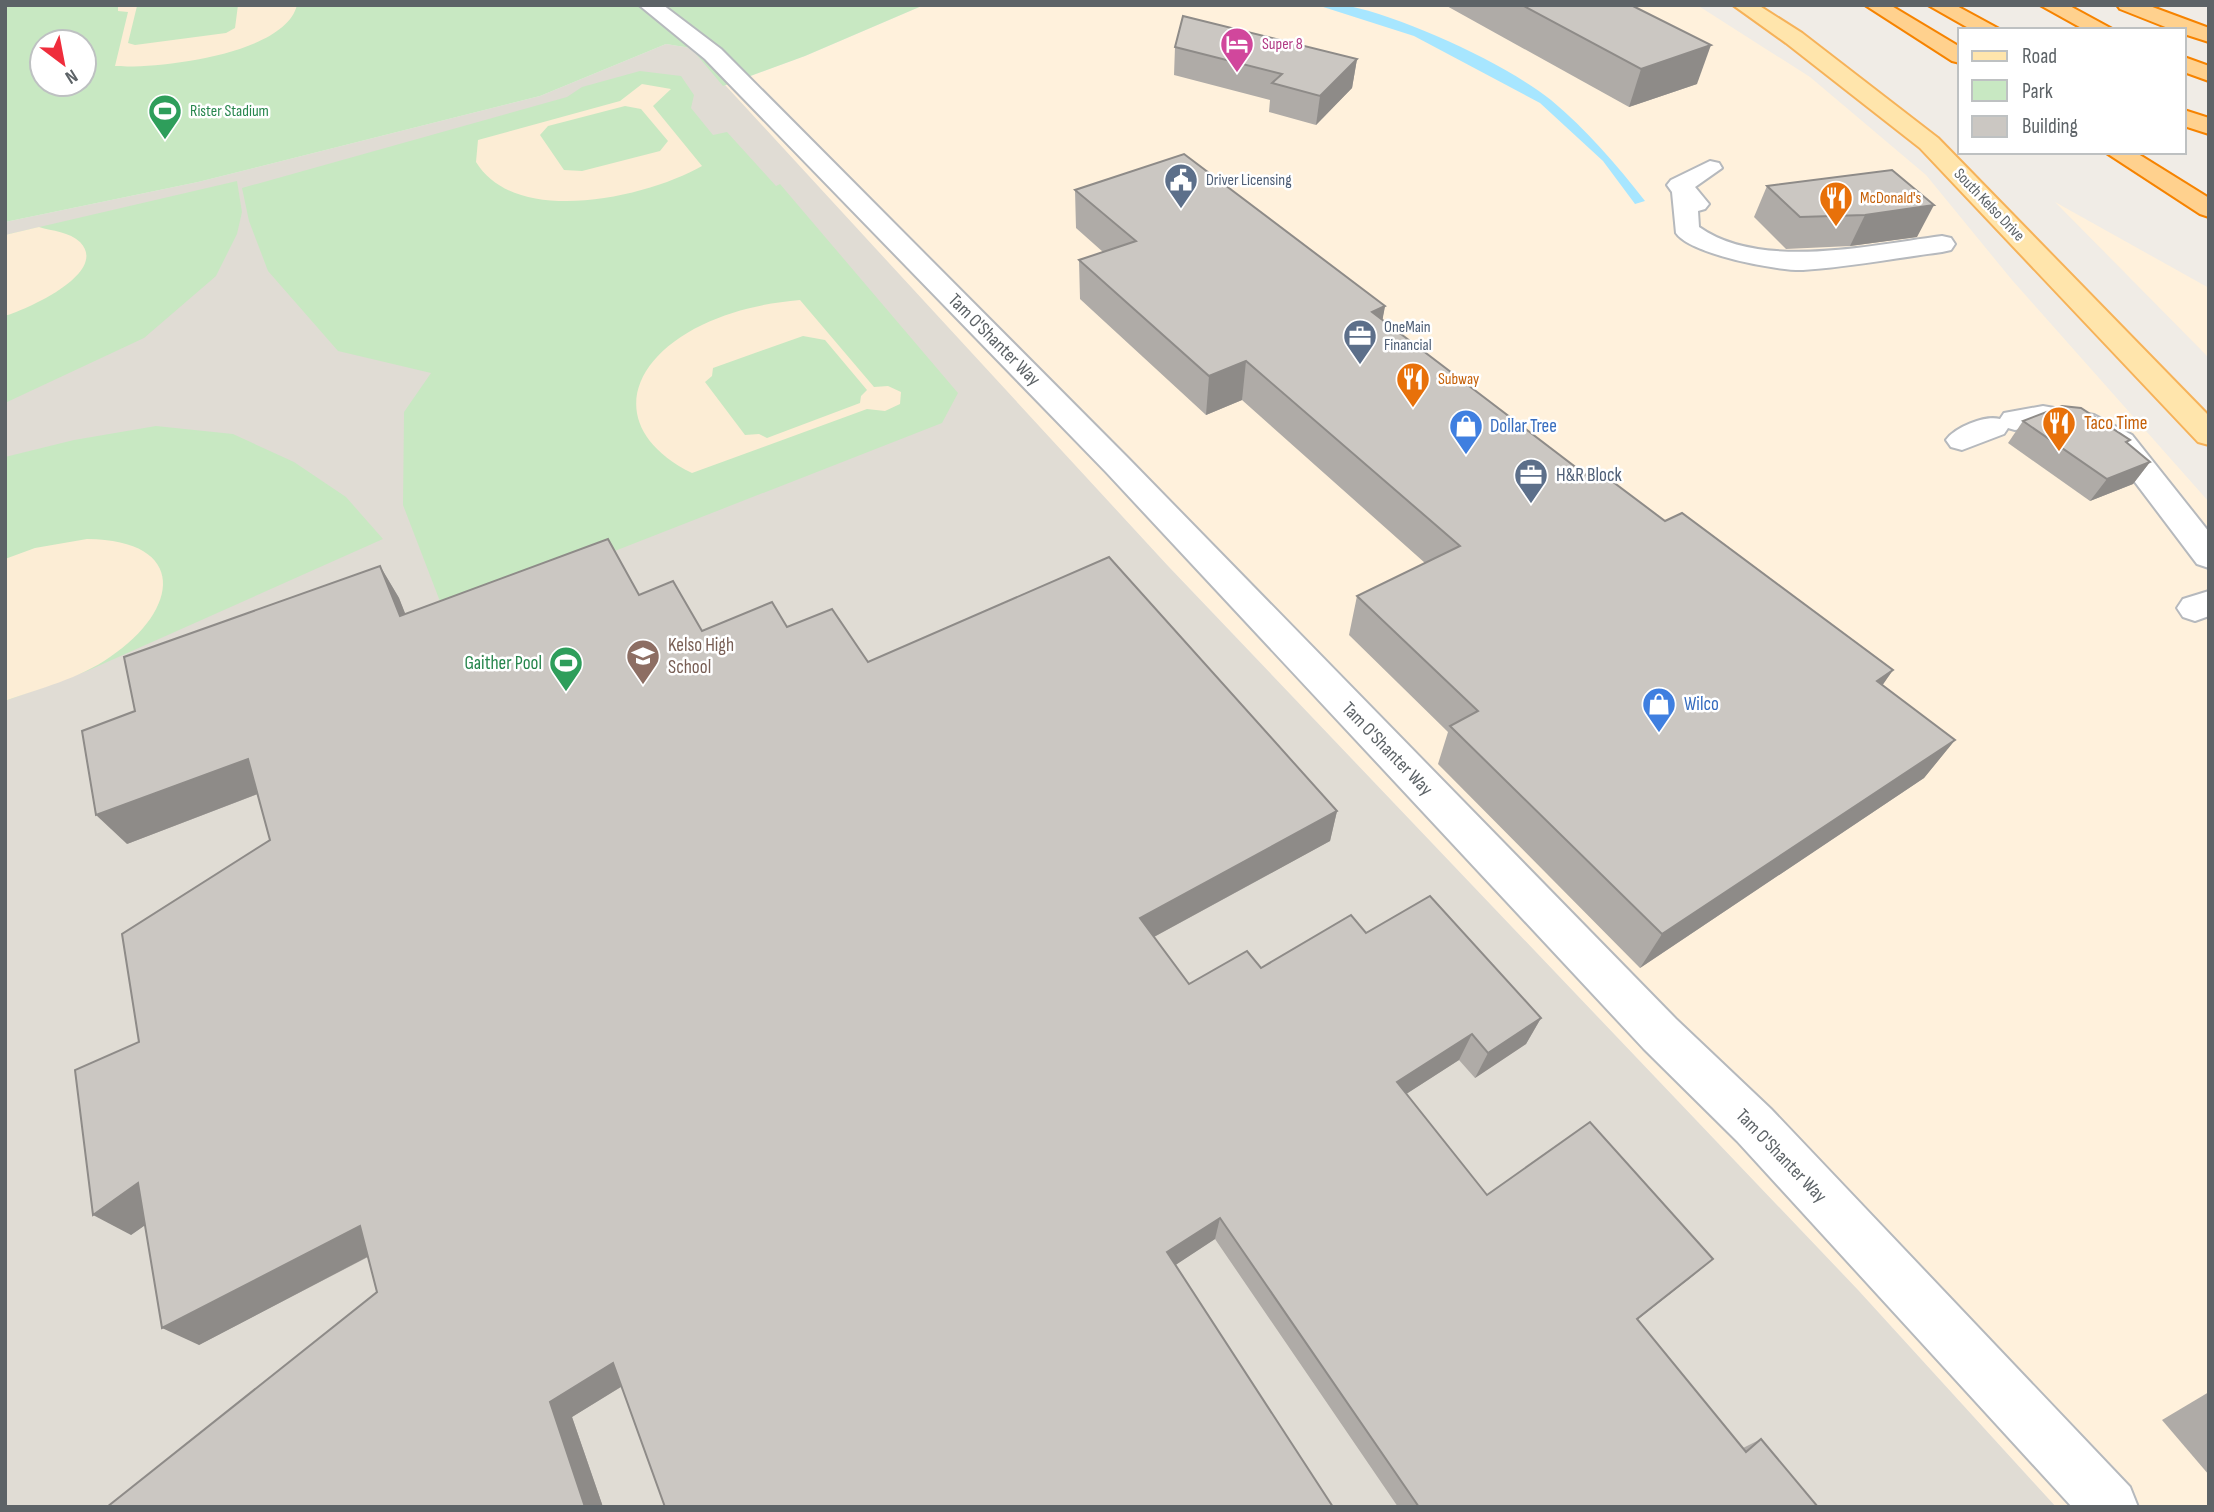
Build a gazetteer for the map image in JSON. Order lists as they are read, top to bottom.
{
  "streets": {
    "main road": ["South Kelso Drive"],
    "street": ["Tam O'Shanter Way"]
  },
  "places": {
    "hotel": ["Super 8"],
    "sports": ["Rister Stadium", "Gaither Pool"],
    "public building": ["Driver Licensing"],
    "restaurant": ["McDonald's", "Subway", "Taco Time"],
    "office": ["OneMain Financial", "H&R Block"],
    "shop": ["Dollar Tree", "Wilco"],
    "school or university": ["Kelso High School"]
  },
  "legend": ["Road", "Park", "Building"],
  "north": "bottom right"
}
